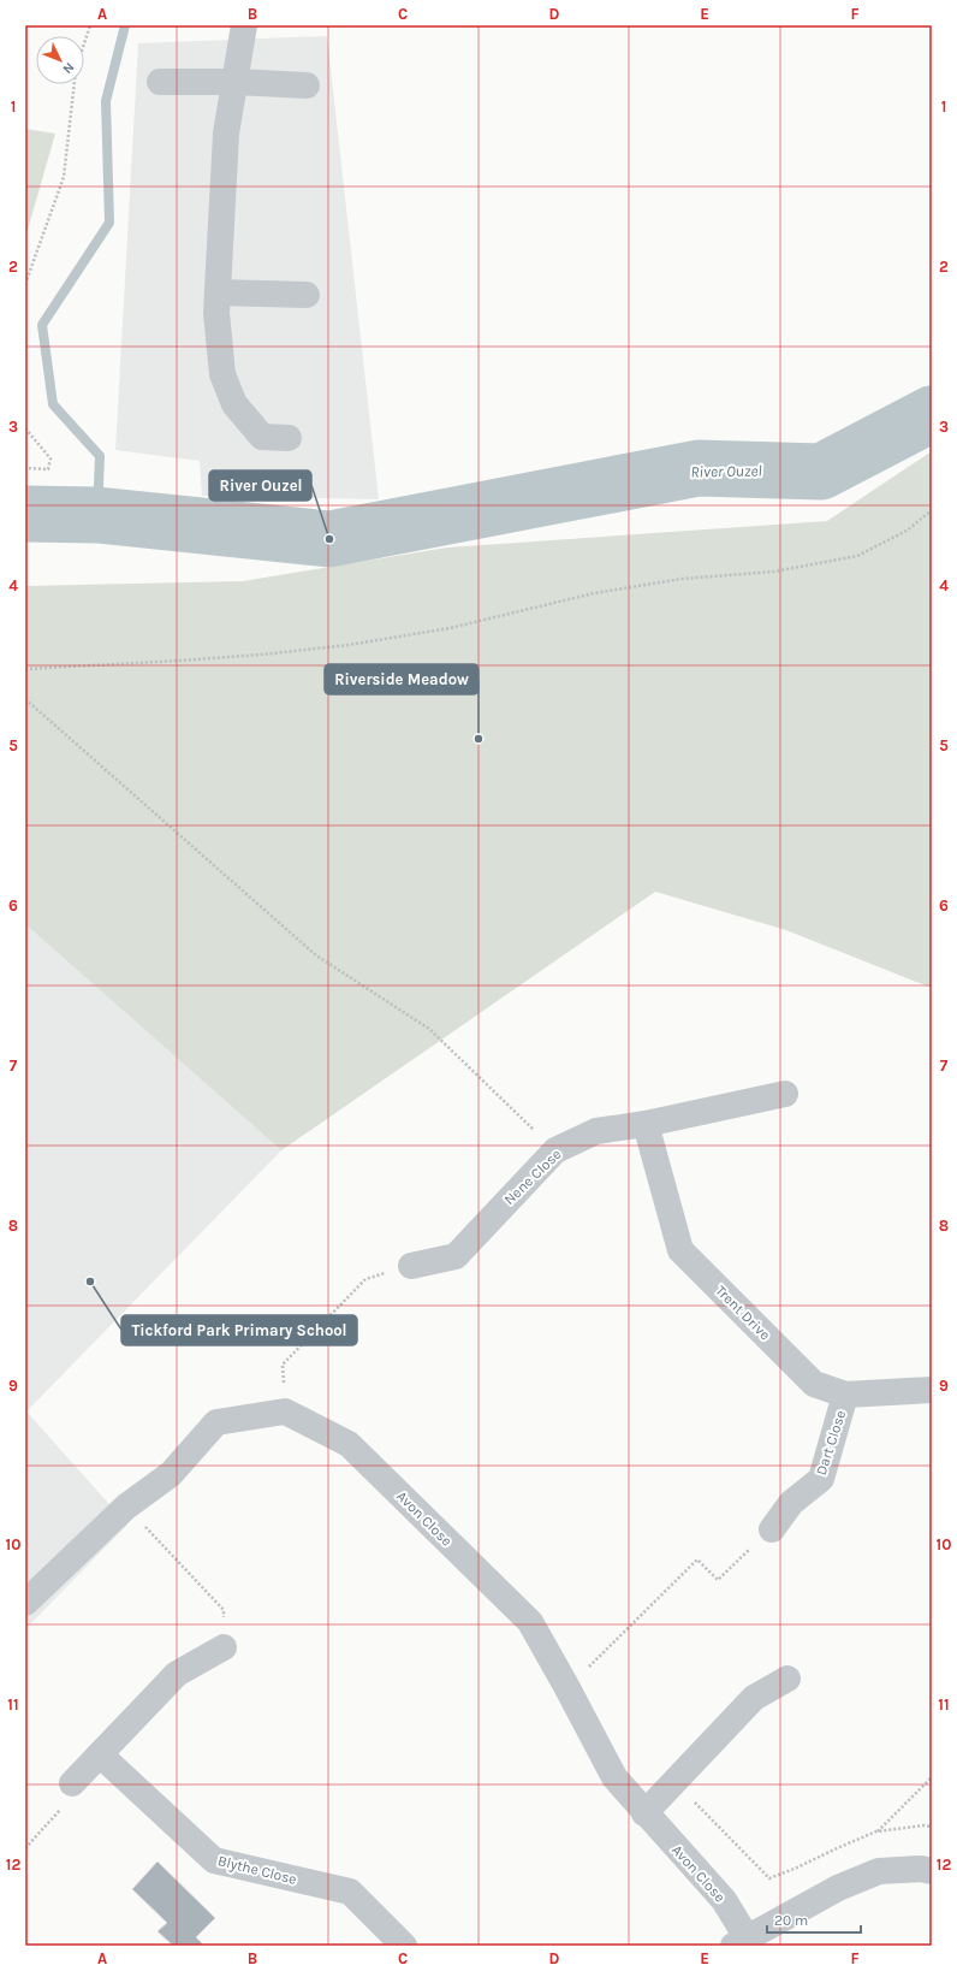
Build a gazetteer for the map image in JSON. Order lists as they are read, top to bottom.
{
  "streets": {
    "street": [
      "Nene Close",
      "Trent Drive",
      "Dart Close",
      "Avon Close",
      "Blythe Close"
    ]
  },
  "crossings": [
    ["Nene Close", "Trent Drive"],
    ["Trent Drive", "Dart Close"]
  ],
  "water": ["River Ouzel"],
  "places": ["River Ouzel", "Riverside Meadow", "Tickford Park Primary School"],
  "scale_bar": "20 m",
  "north": "bottom right",
  "grid": {
    "columns": [
      "A",
      "B",
      "C",
      "D",
      "E",
      "F"
    ],
    "rows": [
      "1",
      "2",
      "3",
      "4",
      "5",
      "6",
      "7",
      "8",
      "9",
      "10",
      "11",
      "12"
    ]
  }
}
